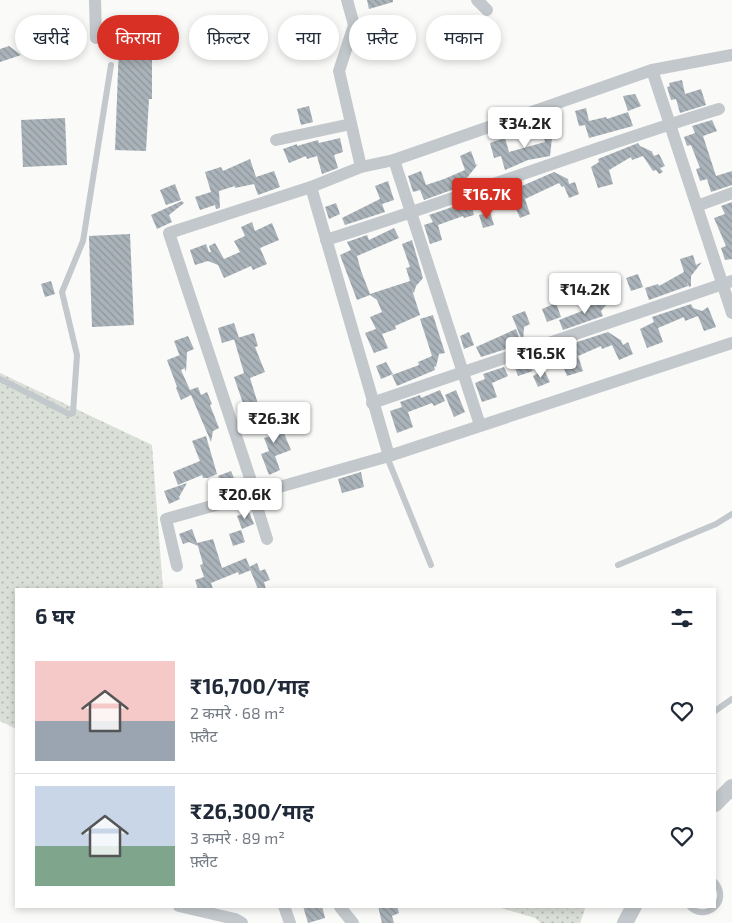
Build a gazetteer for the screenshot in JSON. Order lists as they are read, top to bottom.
{
  "page": {
    "chip": [
      "खरीदें",
      "किराया",
      "फ़िल्टर",
      "नया",
      "फ़्लैट",
      "मकान"
    ],
    "price": [
      "₹34.2K",
      "₹16.7K",
      "₹14.2K",
      "₹16.5K",
      "₹26.3K",
      "₹20.6K"
    ],
    "heading": "6 घर",
    "list": [
      {
        "name": "₹16,700/माह",
        "note": "2 कमरे · 68 m² · फ़्लैट"
      },
      {
        "name": "₹26,300/माह",
        "note": "3 कमरे · 89 m² · फ़्लैट"
      }
    ]
  }
}
